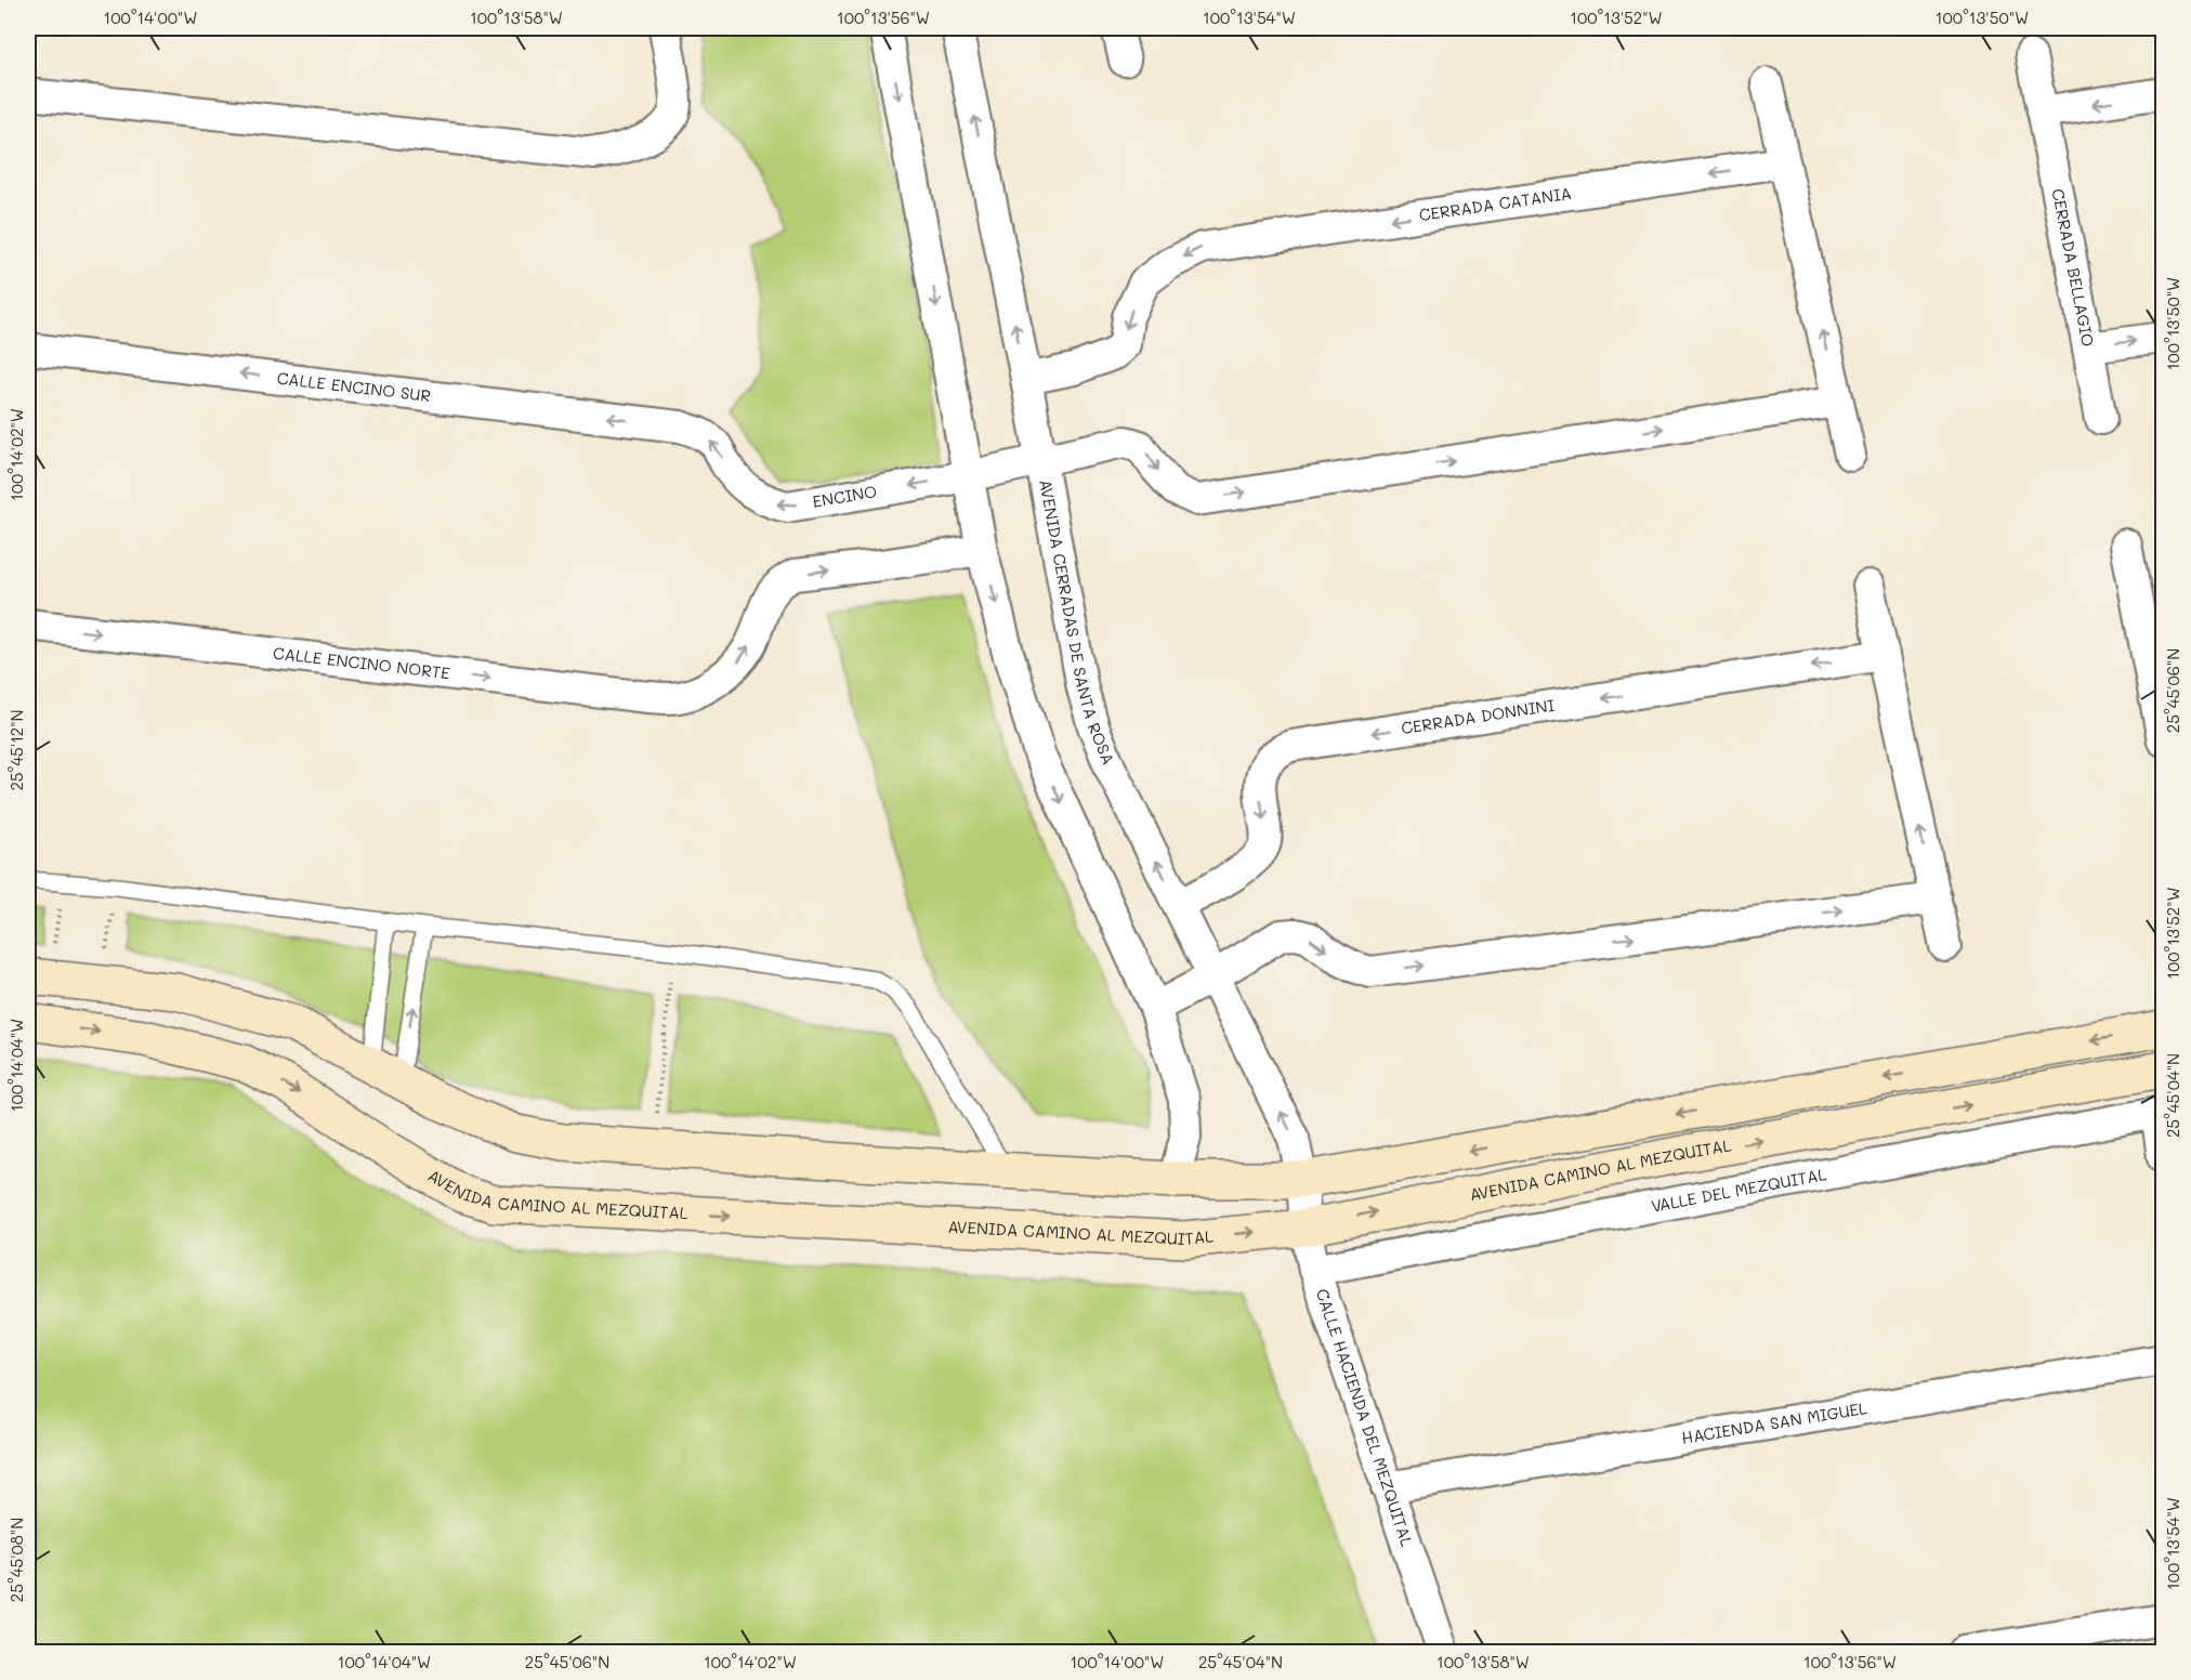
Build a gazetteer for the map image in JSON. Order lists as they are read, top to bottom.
{
  "streets": {
    "main road": ["AVENIDA CAMINO AL MEZQUITAL"],
    "street": [
      "CERRADA CATANIA",
      "CERRADA BELLAGIO",
      "CALLE ENCINO SUR",
      "ENCINO",
      "AVENIDA CERRADAS DE SANTA ROSA",
      "CALLE ENCINO NORTE",
      "CERRADA DONNINI",
      "VALLE DEL MEZQUITAL",
      "CALLE HACIENDA DEL MEZQUITAL",
      "HACIENDA SAN MIGUEL"
    ]
  },
  "crossings": [
    ["CERRADA CATANIA", "AVENIDA CERRADAS DE SANTA ROSA"],
    ["CALLE ENCINO SUR", "ENCINO"],
    ["ENCINO", "AVENIDA CERRADAS DE SANTA ROSA"],
    ["AVENIDA CERRADAS DE SANTA ROSA", "CERRADA DONNINI"],
    ["AVENIDA CERRADAS DE SANTA ROSA", "CALLE HACIENDA DEL MEZQUITAL"],
    ["AVENIDA CAMINO AL MEZQUITAL", "CALLE HACIENDA DEL MEZQUITAL"],
    ["VALLE DEL MEZQUITAL", "CALLE HACIENDA DEL MEZQUITAL"],
    ["CALLE HACIENDA DEL MEZQUITAL", "HACIENDA SAN MIGUEL"]
  ],
  "one_way": ["CALLE ENCINO SUR", "ENCINO", "CALLE ENCINO NORTE"],
  "coordinates": [
    "100°14'00\"W",
    "100°13'58\"W",
    "100°13'56\"W",
    "100°13'54\"W",
    "100°13'52\"W",
    "100°13'50\"W",
    "100°14'02\"W",
    "25°45'06\"N",
    "25°45'12\"N",
    "100°14'04\"W",
    "25°45'04\"N",
    "25°45'08\"N"
  ]
}
